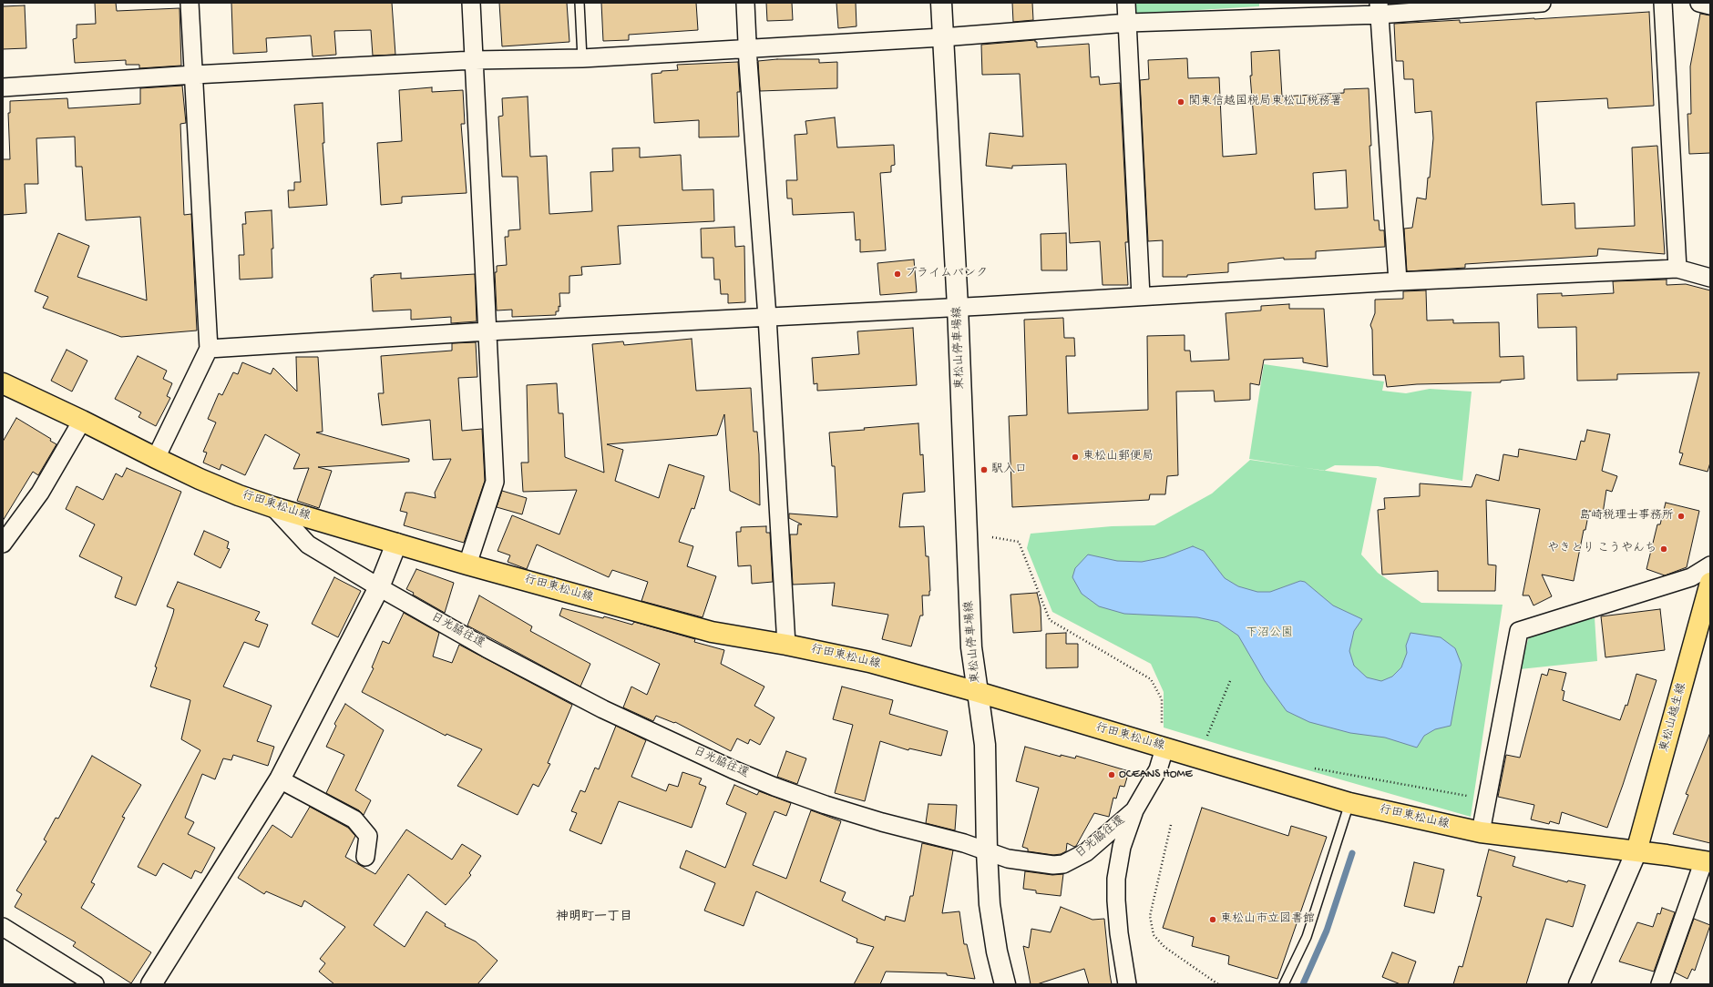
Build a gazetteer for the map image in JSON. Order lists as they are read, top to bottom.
{
  "streets": {
    "main road": ["行田東松山線", "東松山越生線"],
    "street": ["東松山停車場線", "日光脇往還"]
  },
  "crossings": [
    ["東松山停車場線", "行田東松山線"],
    ["東松山停車場線", "日光脇往還"],
    ["行田東松山線", "日光脇往還"],
    ["行田東松山線", "東松山越生線"]
  ],
  "districts": ["神明町一丁目"],
  "parks": ["下沼公園"],
  "places": [
    "関東信越国税局東松山税務署",
    "プライムバンク",
    "東松山郵便局",
    "駅入口",
    "島崎税理士事務所",
    "やきとり こうやんち",
    "OCEANS HOME",
    "東松山市立図書館"
  ]
}
